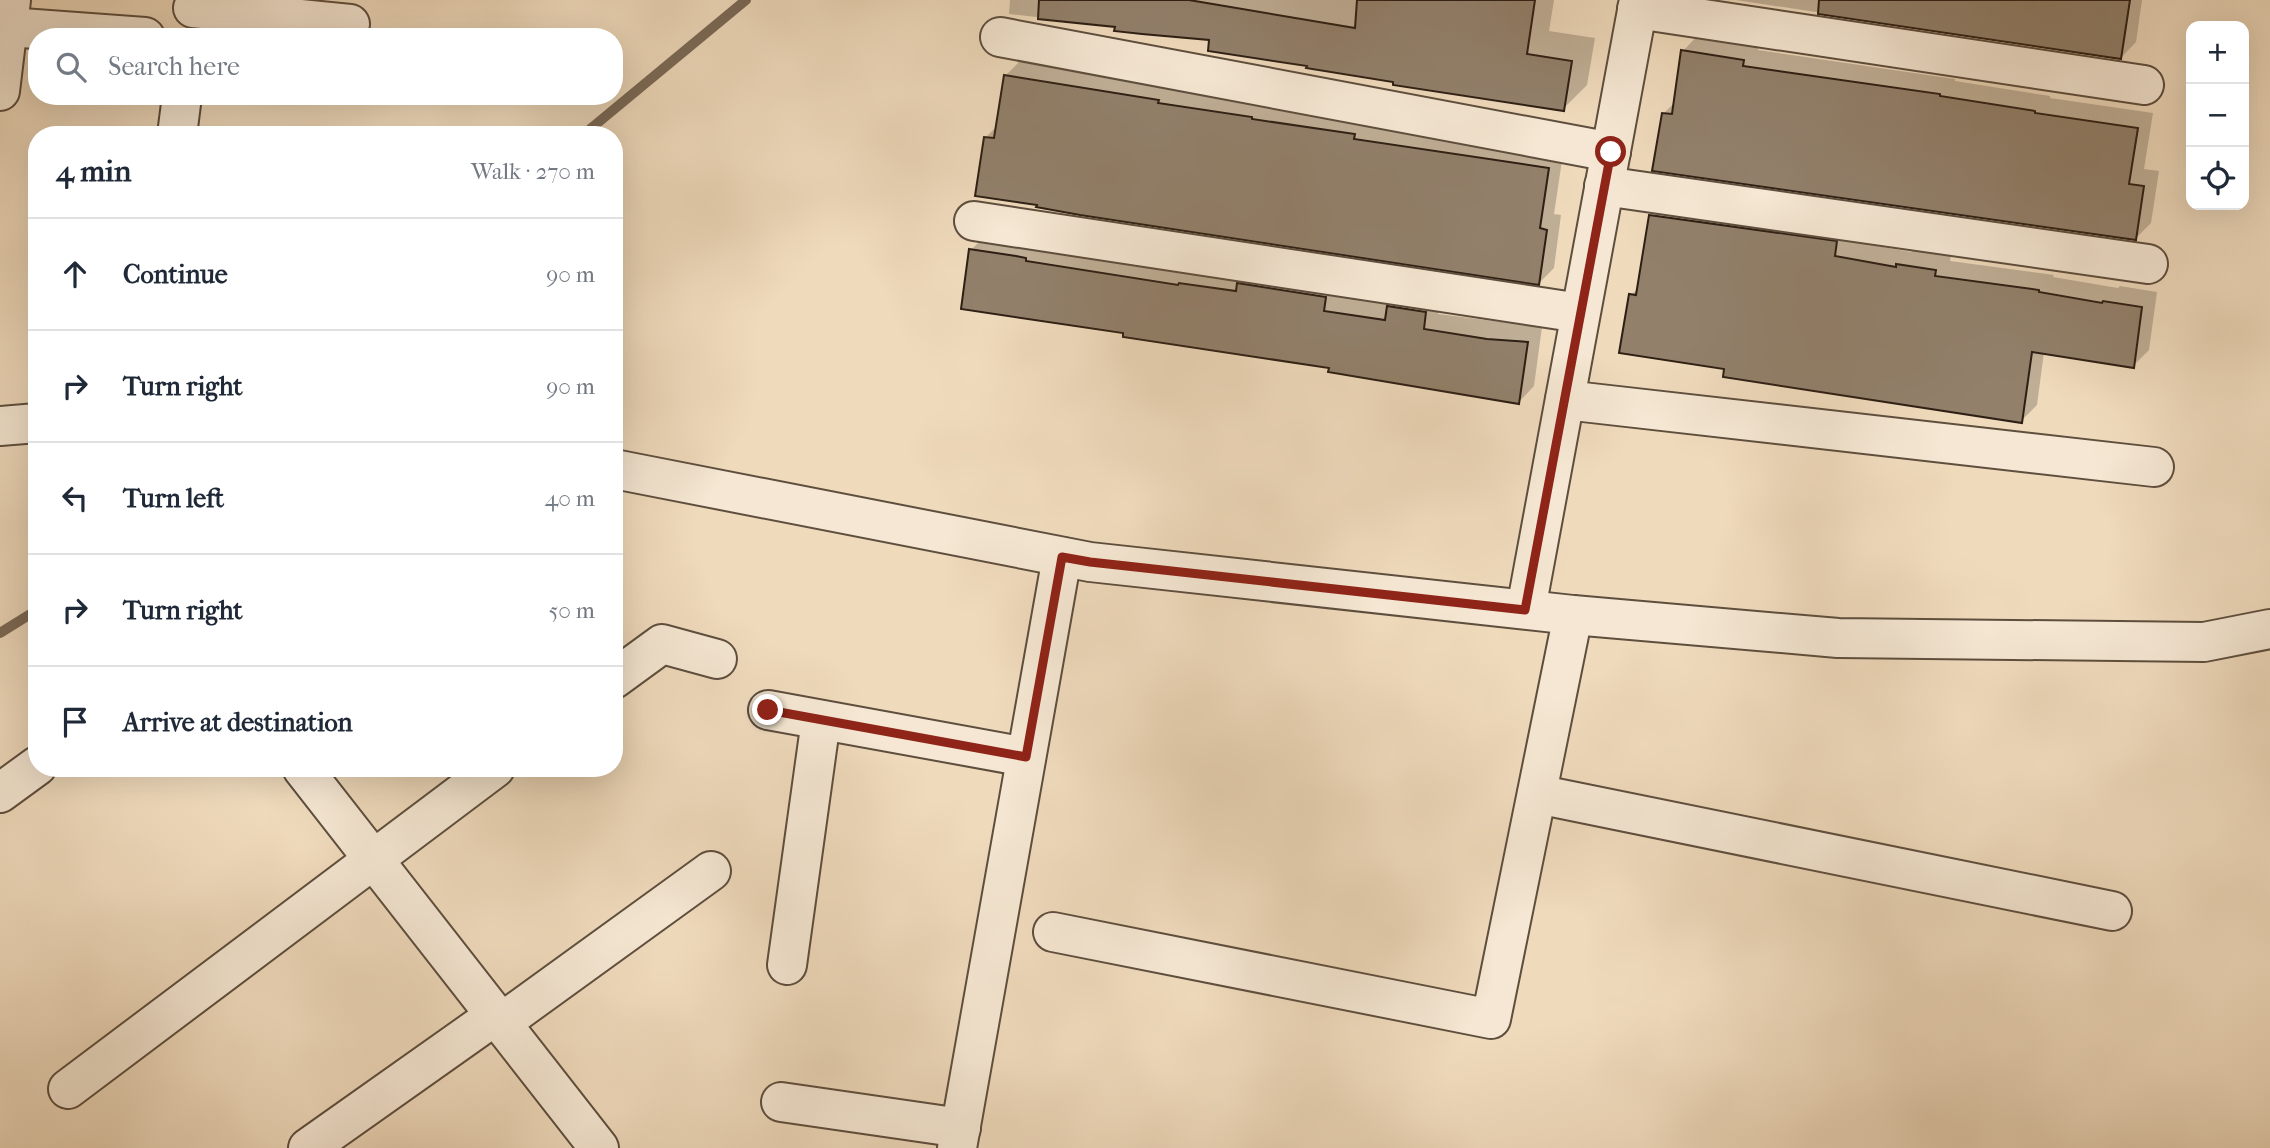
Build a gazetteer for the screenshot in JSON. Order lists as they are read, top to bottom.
{
  "page": {
    "map_buttons": ["+", "−"],
    "search": "Search here",
    "heading": ["4 min", "Walk · 270 m"],
    "list": [
      ["Continue", "90 m"],
      ["Turn right", "90 m"],
      ["Turn left", "40 m"],
      ["Turn right", "50 m"],
      "Arrive at destination"
    ]
  }
}
